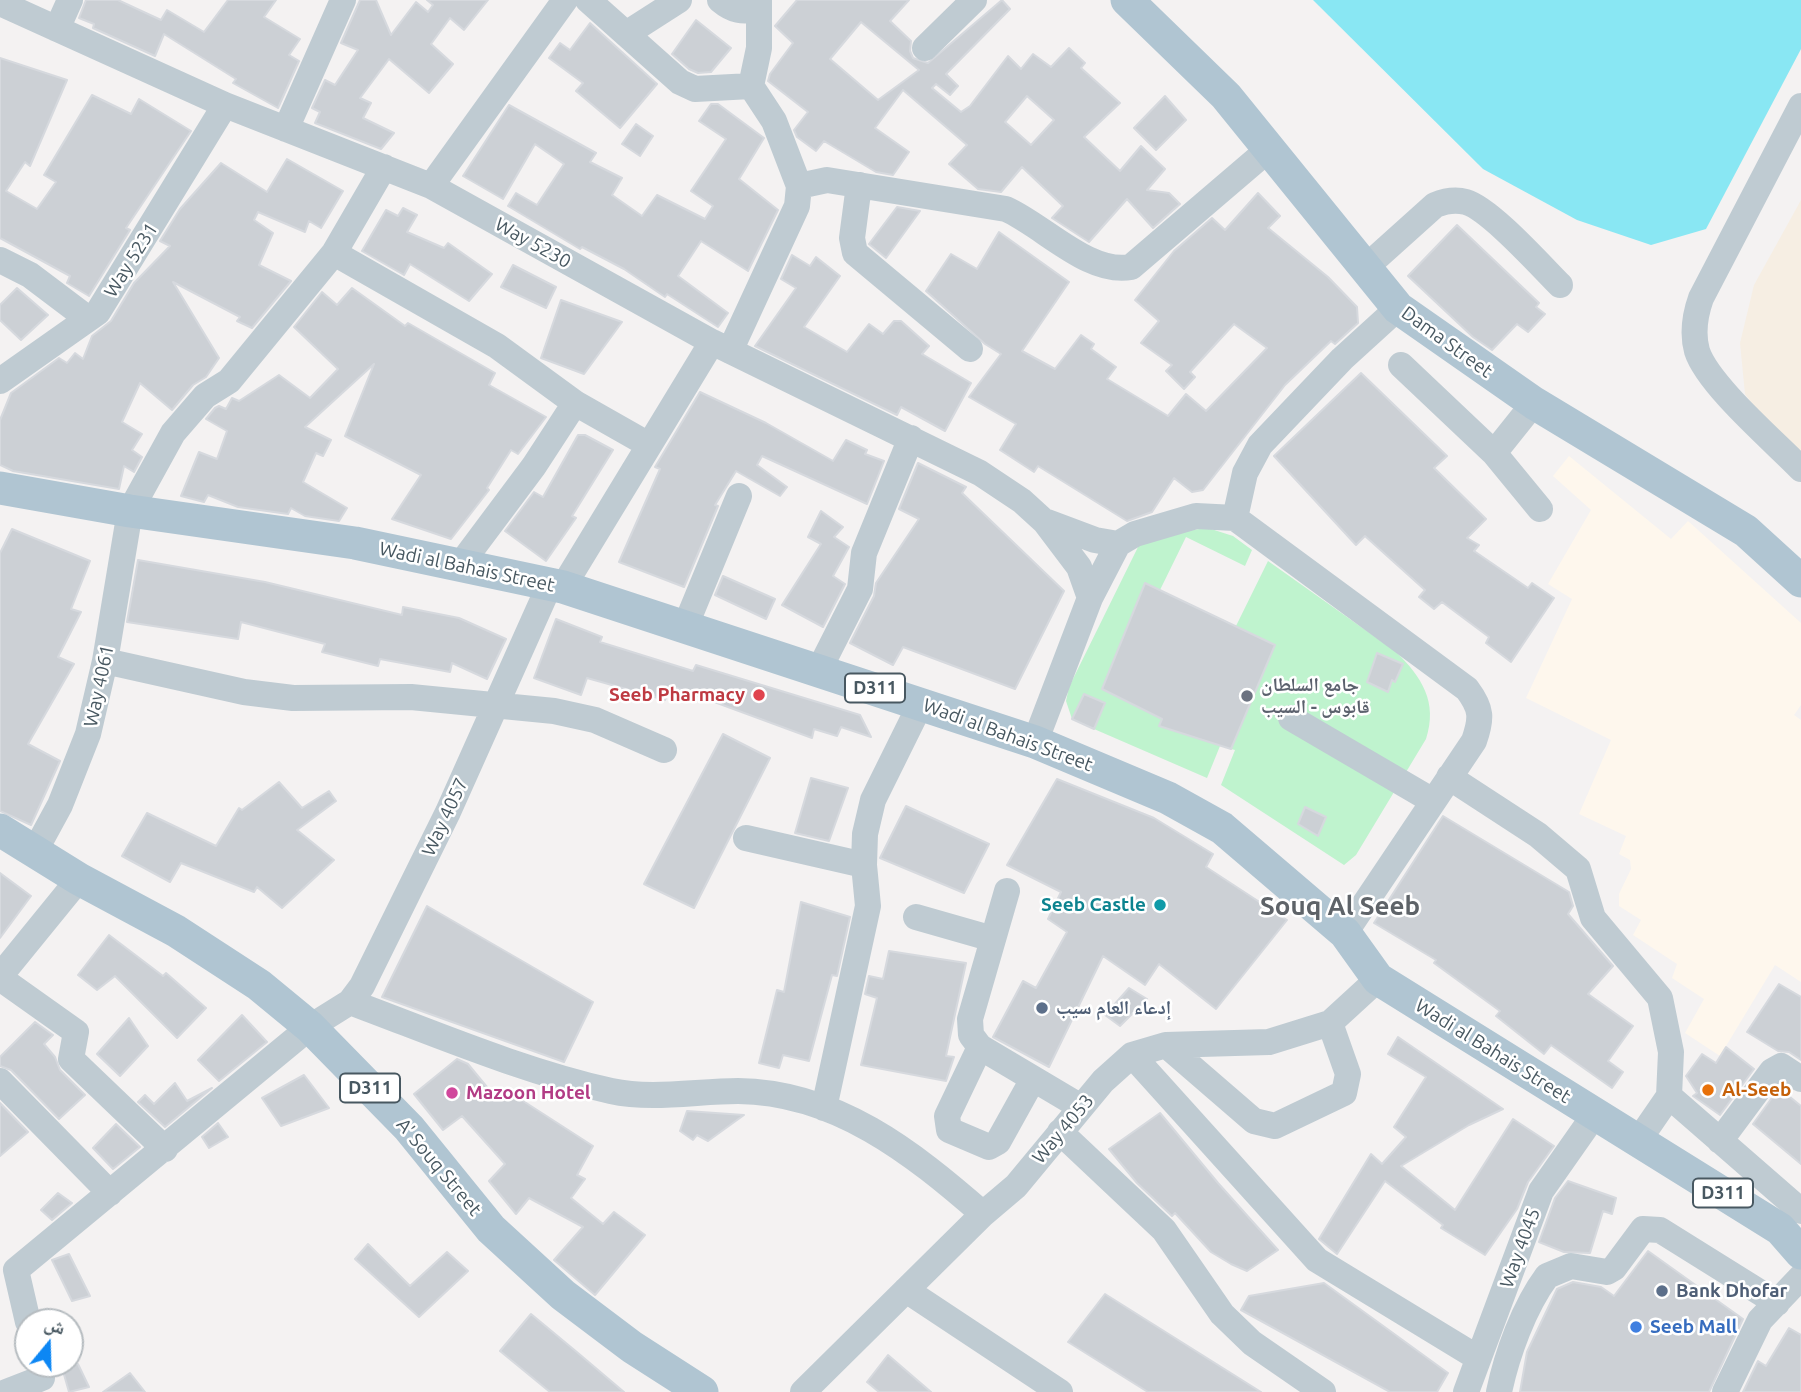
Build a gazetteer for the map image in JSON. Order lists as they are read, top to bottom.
{
  "streets": {
    "main road": [
      "Dama Street",
      "Wadi al Bahais Street",
      "D311",
      "A' Souq Street"
    ],
    "street": [
      "Way 5230",
      "Way 5231",
      "Way 4061",
      "Way 4057",
      "Way 4053",
      "Way 4045"
    ]
  },
  "crossings": [
    ["Way 5230", "Way 5231"],
    ["Way 5230", "Way 4061"],
    ["Way 5230", "Way 4057"],
    ["Wadi al Bahais Street", "Way 4061"],
    ["Wadi al Bahais Street", "Way 4057"],
    ["Wadi al Bahais Street", "Way 4053"],
    ["Wadi al Bahais Street", "Way 4045"],
    ["Way 4061", "A' Souq Street"],
    ["Way 4057", "A' Souq Street"]
  ],
  "districts": ["Souq Al Seeb"],
  "places": [
    "Seeb Pharmacy",
    "جامع السلطان قابوس - السيب",
    "Seeb Castle",
    "إدعاء العام سيب",
    "Al-Seeb",
    "Mazoon Hotel",
    "Bank Dhofar",
    "Seeb Mall"
  ],
  "north": "top"
}
